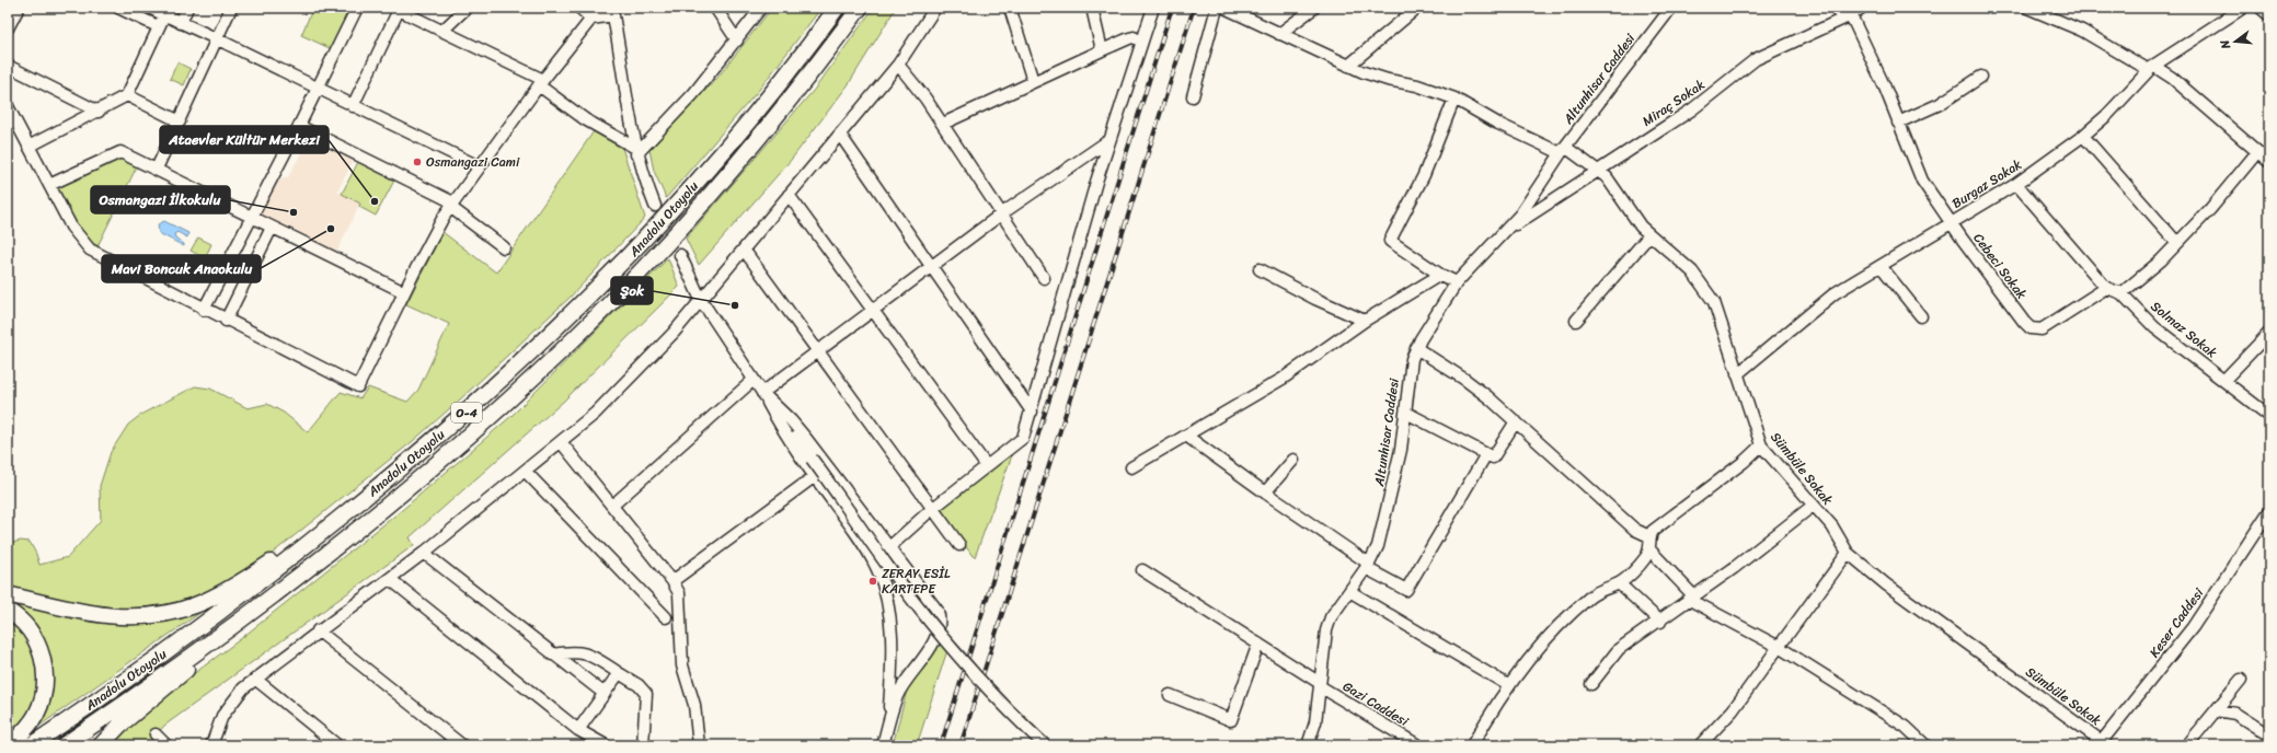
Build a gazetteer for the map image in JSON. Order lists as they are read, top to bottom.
{
  "streets": {
    "highway": ["Anadolu Otoyolu", "O-4"],
    "street": [
      "Altunhisar Caddesi",
      "Miraç Sokak",
      "Burgaz Sokak",
      "Cebeci Sokak",
      "Solmaz Sokak",
      "Sümbüle Sokak",
      "Keser Caddesi",
      "Gazi Caddesi"
    ]
  },
  "crossings": [
    ["Altunhisar Caddesi", "Miraç Sokak"],
    ["Altunhisar Caddesi", "Sümbüle Sokak"],
    ["Altunhisar Caddesi", "Gazi Caddesi"],
    ["Miraç Sokak", "Cebeci Sokak"],
    ["Miraç Sokak", "Sümbüle Sokak"],
    ["Burgaz Sokak", "Cebeci Sokak"],
    ["Burgaz Sokak", "Solmaz Sokak"],
    ["Burgaz Sokak", "Sümbüle Sokak"],
    ["Cebeci Sokak", "Solmaz Sokak"],
    ["Sümbüle Sokak", "Keser Caddesi"]
  ],
  "places": [
    "Osmangazi Cami",
    "Ataevler Kültür Merkezi",
    "Osmangazi İlkokulu",
    "Mavi Boncuk Anaokulu",
    "Şok",
    "ZERAY ESİL KARTEPE"
  ],
  "north": "left"
}
